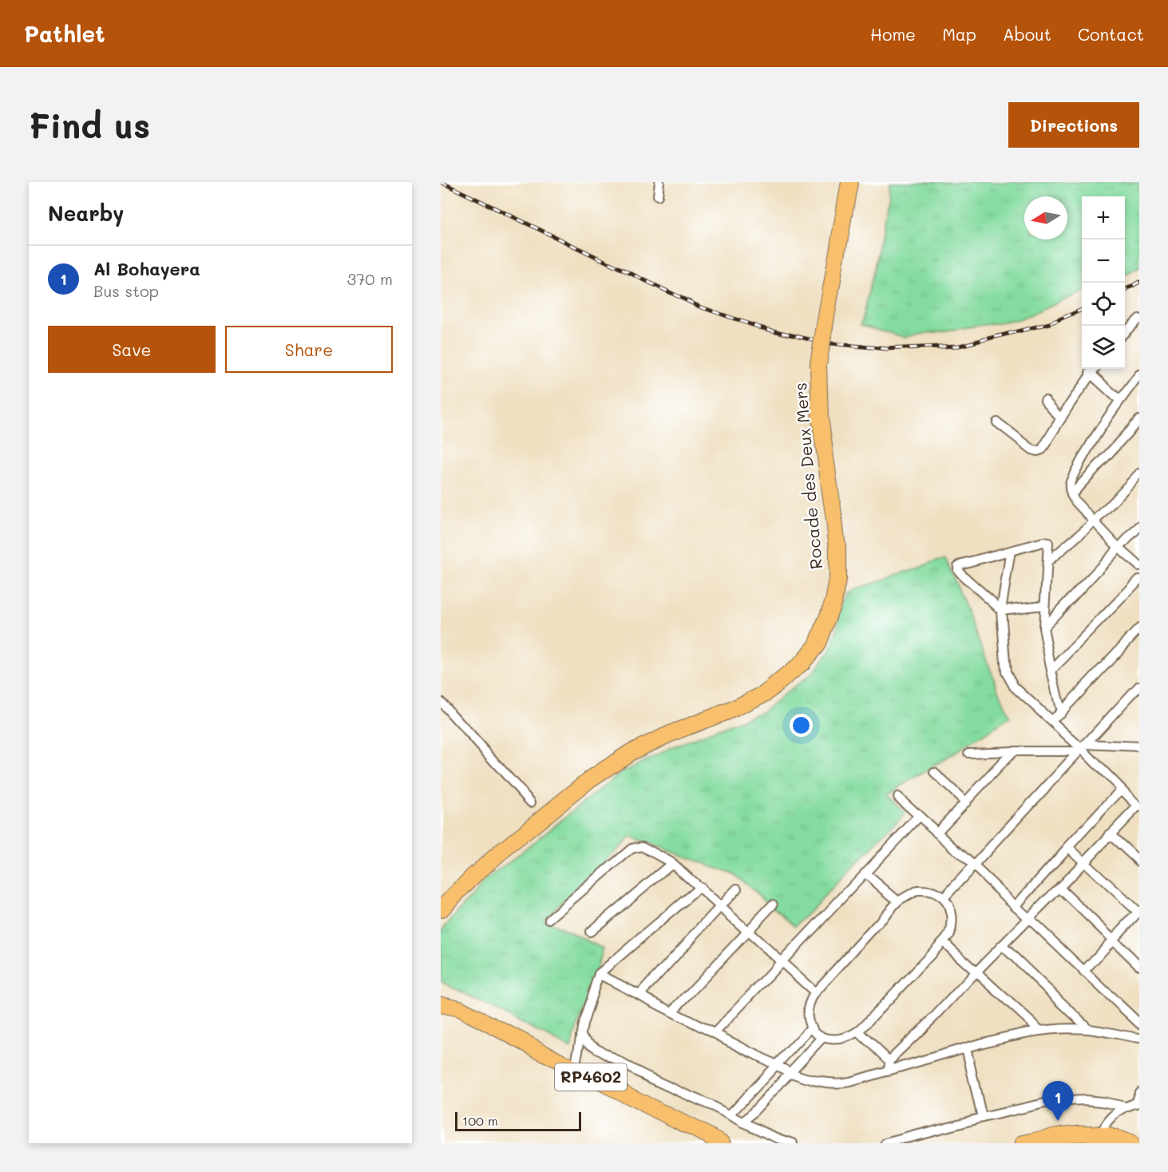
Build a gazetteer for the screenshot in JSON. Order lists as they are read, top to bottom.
{
  "streets": {
    "highway": ["Rocade des Deux Mers", "RP4602"]
  },
  "scale_bar": "100 m",
  "north": "left",
  "page": {
    "header": "Pathlet",
    "nav": [
      "Home",
      "Map",
      "About",
      "Contact"
    ],
    "buttons": [
      "Directions",
      ["Save", "Share"]
    ],
    "title": "Find us",
    "heading": "Nearby",
    "map_buttons": ["+", "−"],
    "list": [
      {
        "mark": "1",
        "name": "Al Bohayera",
        "note": "Bus stop",
        "value": "370 m"
      }
    ],
    "pins": "1",
    "scale": "100 m"
  }
}
